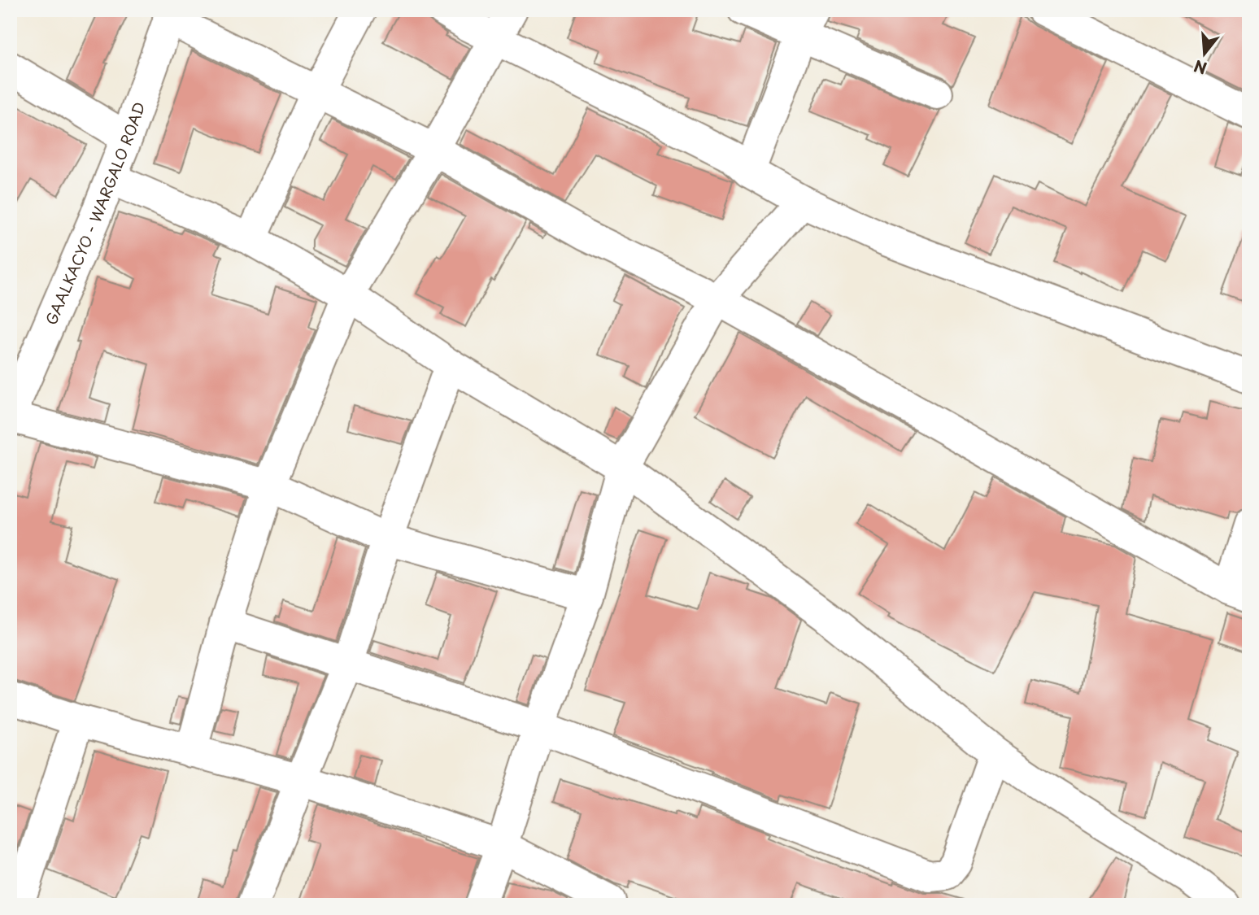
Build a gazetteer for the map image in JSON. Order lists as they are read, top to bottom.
{
  "streets": {
    "street": ["GAALKACYO - WARGALO ROAD"]
  },
  "north": "bottom"
}
